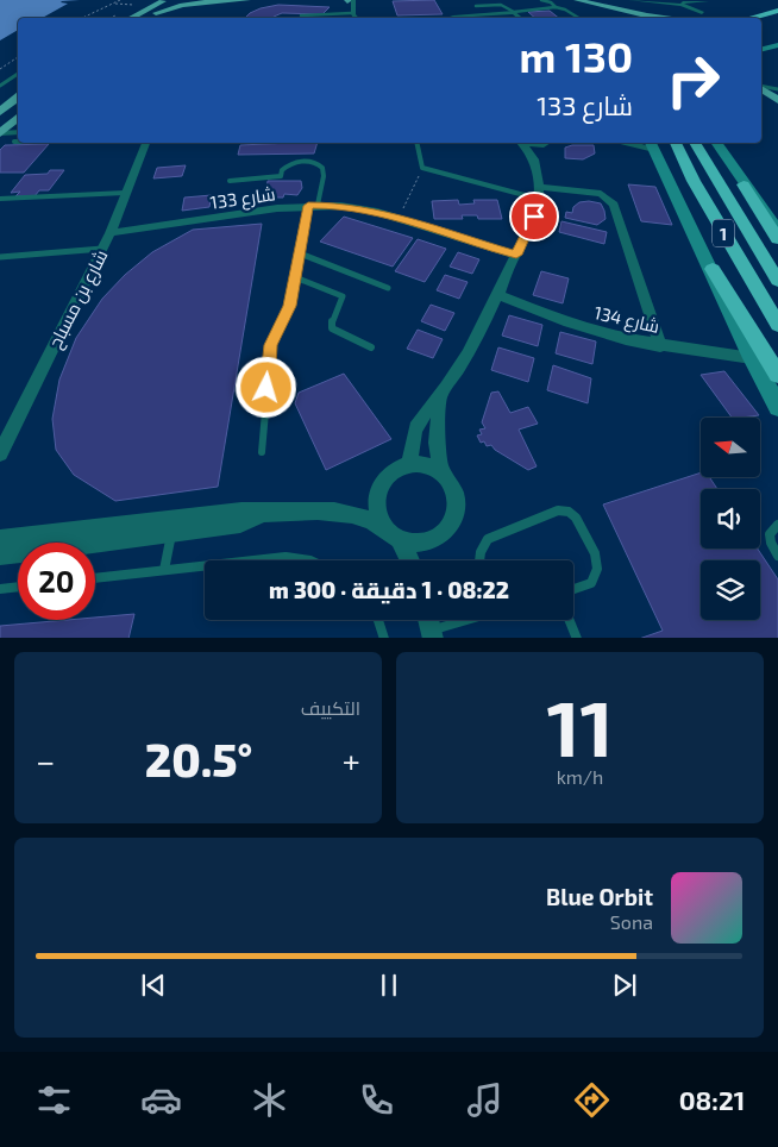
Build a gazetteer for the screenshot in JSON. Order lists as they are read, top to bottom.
{
  "streets": {
    "highway": ["1"],
    "street": ["شارع 133", "شارع بن مسباح", "شارع 134"]
  },
  "crossings": [
    ["شارع 133", "شارع بن مسباح"]
  ],
  "north": "left",
  "page": {
    "turn": ["130 m", "شارع 133"],
    "limit": "20",
    "trip": "08:22 · 1 دقيقة · 300 m",
    "tile": [
      ["11", "km/h"],
      "التكييف"
    ],
    "heat": ["−", "20.5°", "+"],
    "song": ["Blue Orbit", "Sona"],
    "tabs": "08:21"
  }
}
